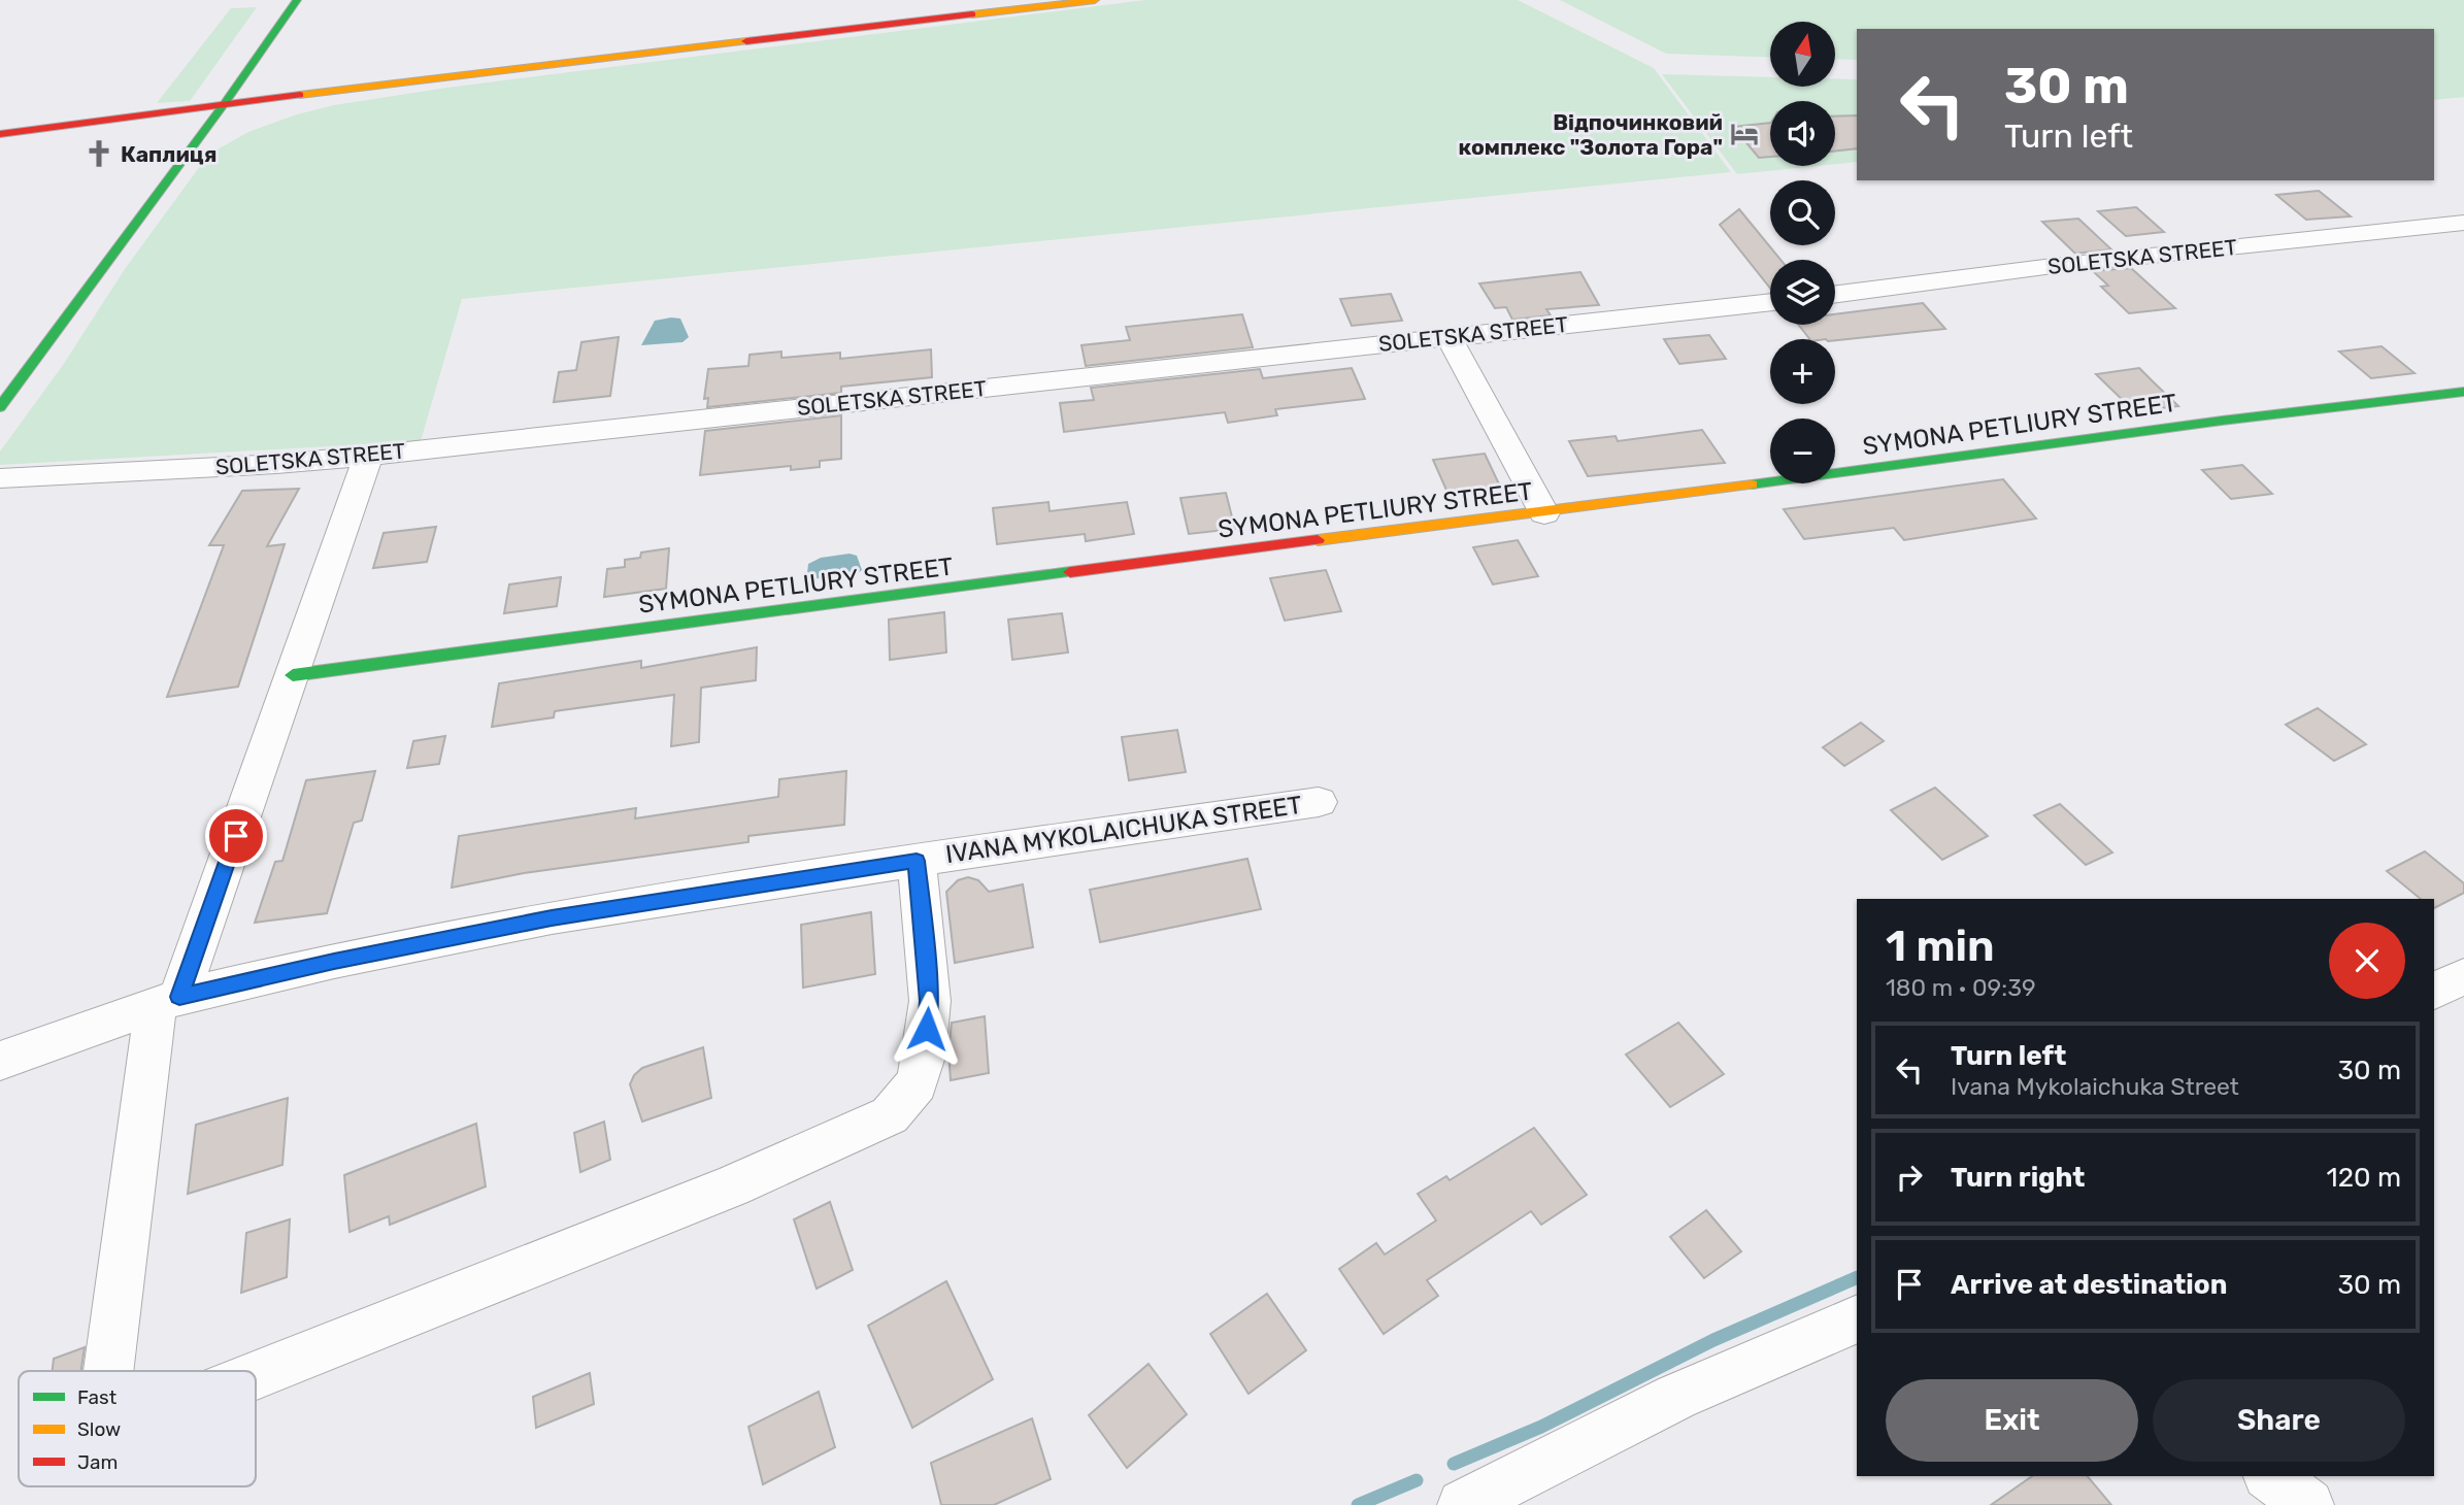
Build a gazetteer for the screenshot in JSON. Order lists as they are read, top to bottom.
{
  "streets": {
    "main road": ["SYMONA PETLIURY STREET"],
    "street": ["SOLETSKA STREET", "IVANA MYKOLAICHUKA STREET"]
  },
  "places": {
    "hotel": ["Відпочинковий комплекс \"Золота Гора\""],
    "church": ["Каплиця"]
  },
  "legend": ["Fast", "Slow", "Jam"],
  "north": "top",
  "page": {
    "map_buttons": ["+", "−"],
    "turn": ["30 m", "Turn left"],
    "heading": ["1 min", "180 m · 09:39"],
    "list": [
      {
        "name": "Turn left",
        "note": "Ivana Mykolaichuka Street",
        "value": "30 m"
      },
      {
        "name": "Turn right",
        "value": "120 m"
      },
      {
        "name": "Arrive at destination",
        "value": "30 m"
      }
    ],
    "buttons": ["Exit", "Share"]
  }
}
